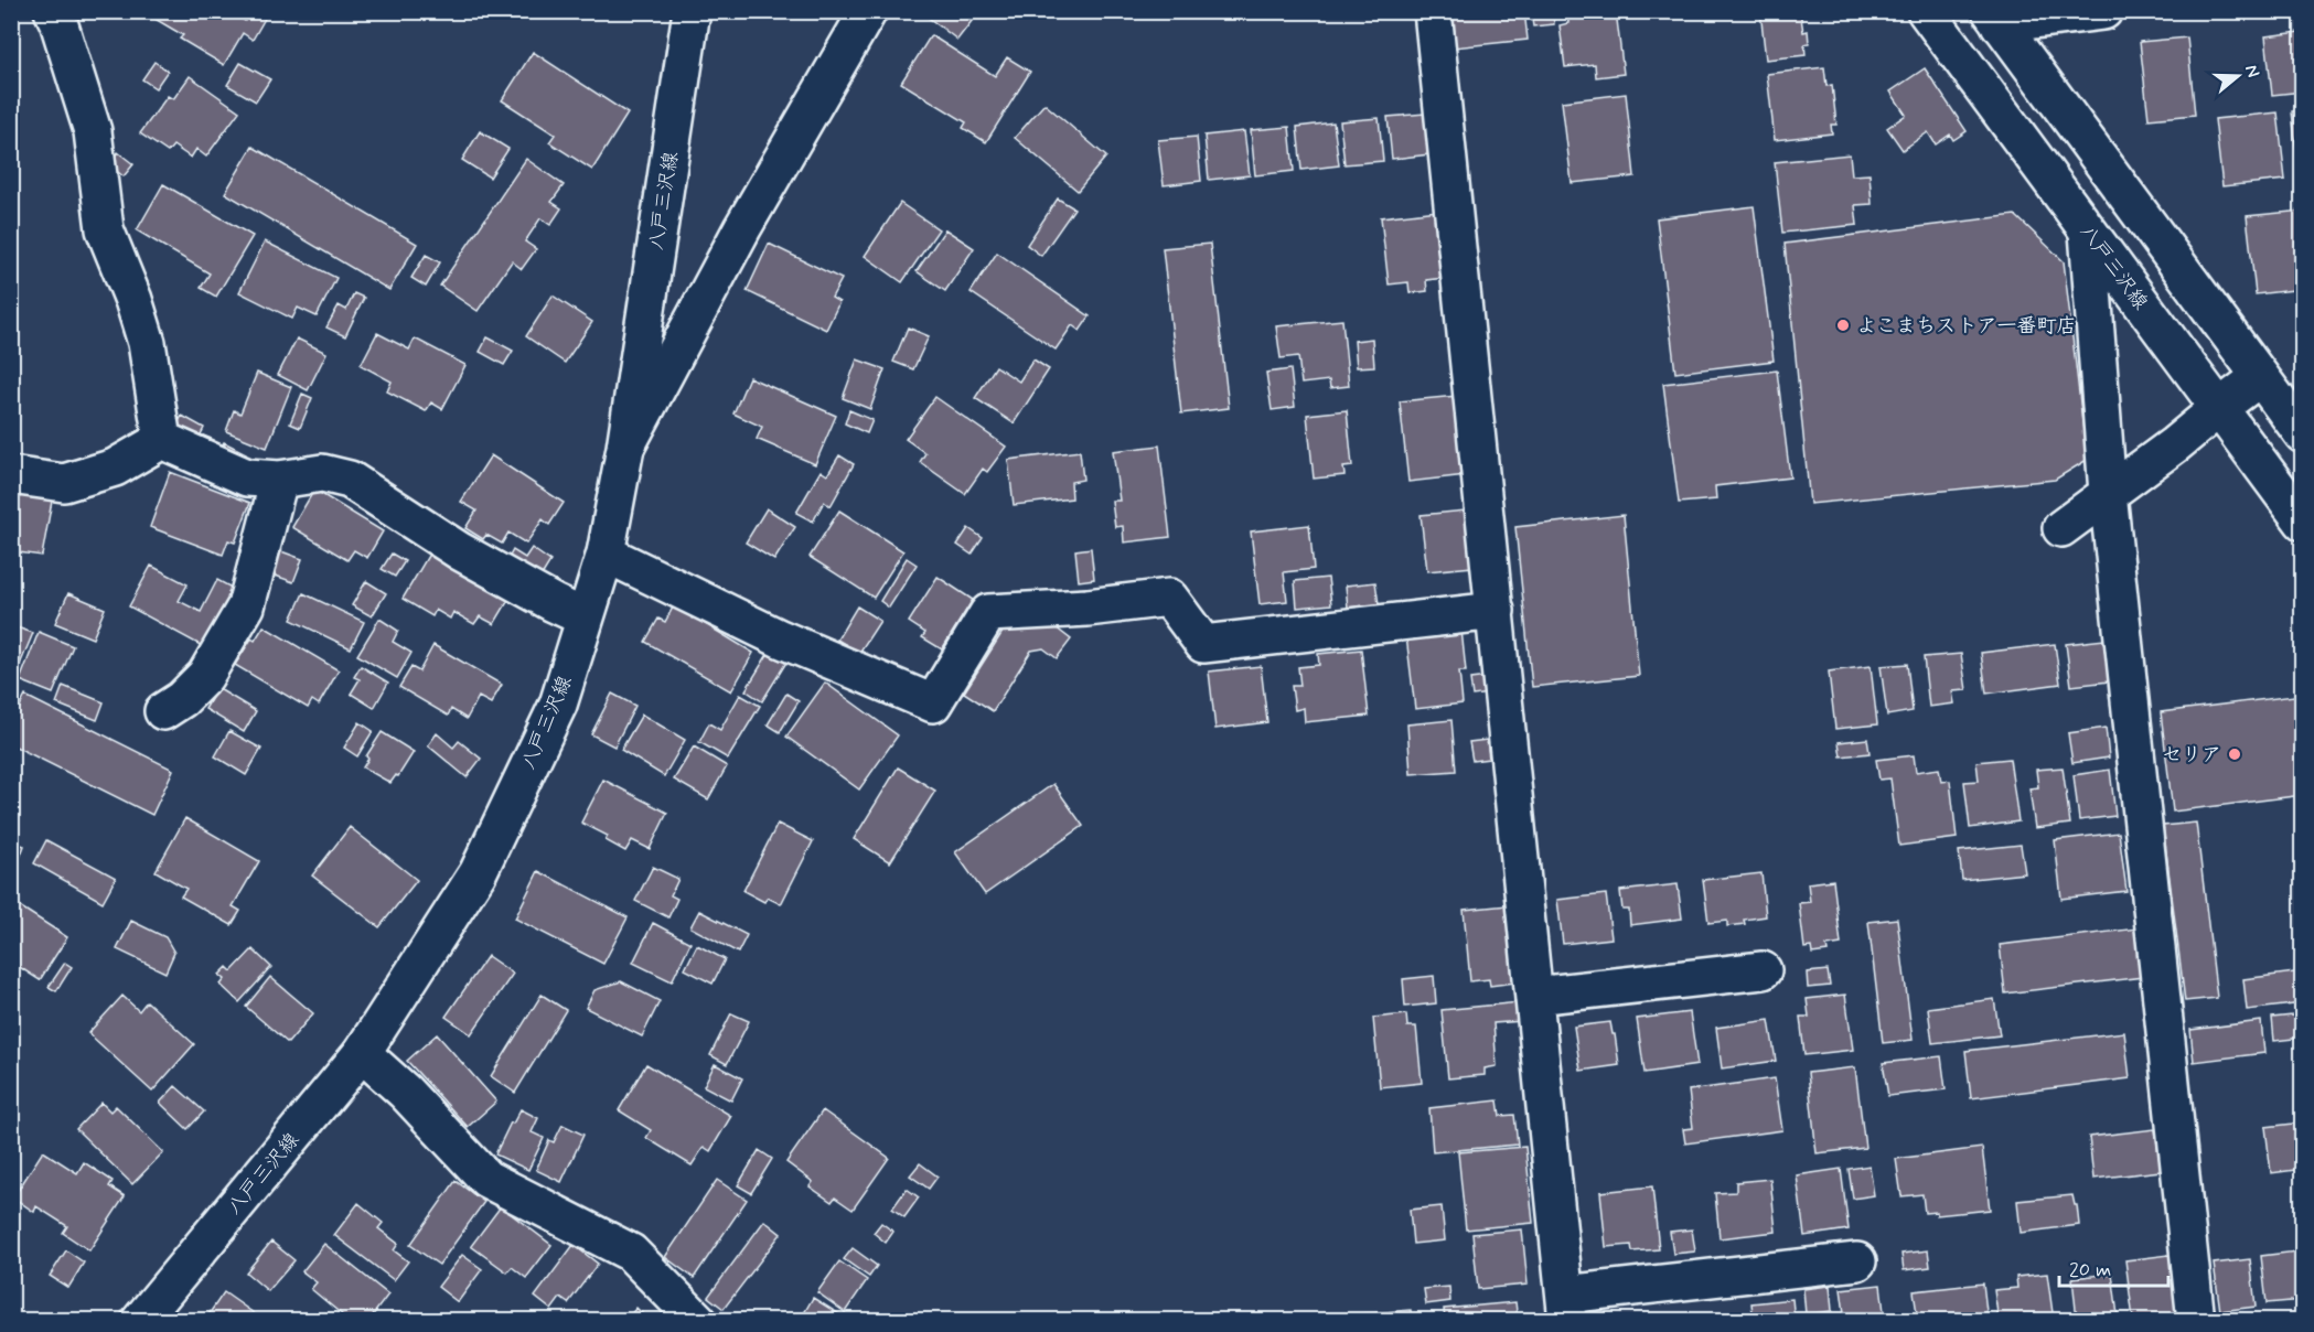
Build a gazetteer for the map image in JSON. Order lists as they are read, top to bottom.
{
  "streets": {
    "street": ["八戸三沢線"]
  },
  "places": ["よこまちストア一番町店", "セリア"],
  "scale_bar": "20 m",
  "north": "right"
}
